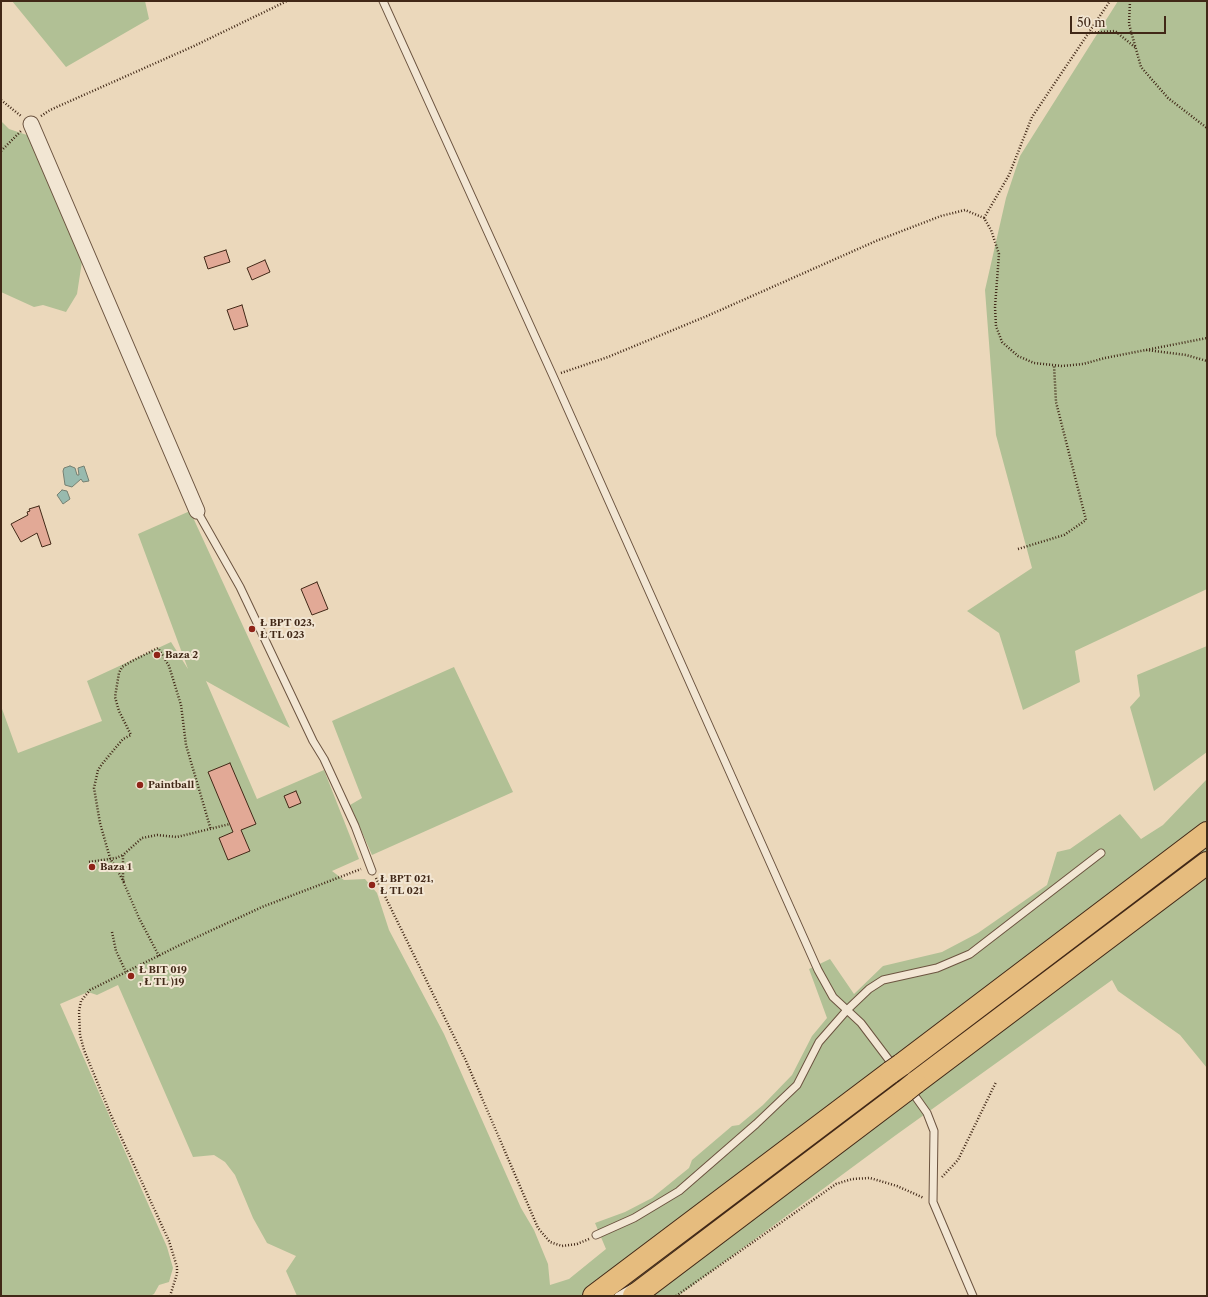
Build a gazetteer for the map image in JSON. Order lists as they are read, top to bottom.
{
  "places": [
    "Ł BPT 023, Ł TL 023",
    "Baza 2",
    "Paintball",
    "Baza 1",
    "Ł BPT 021, Ł TL 021",
    "Ł BIT 019 , Ł TL )19"
  ],
  "scale_bar": "50 m"
}
